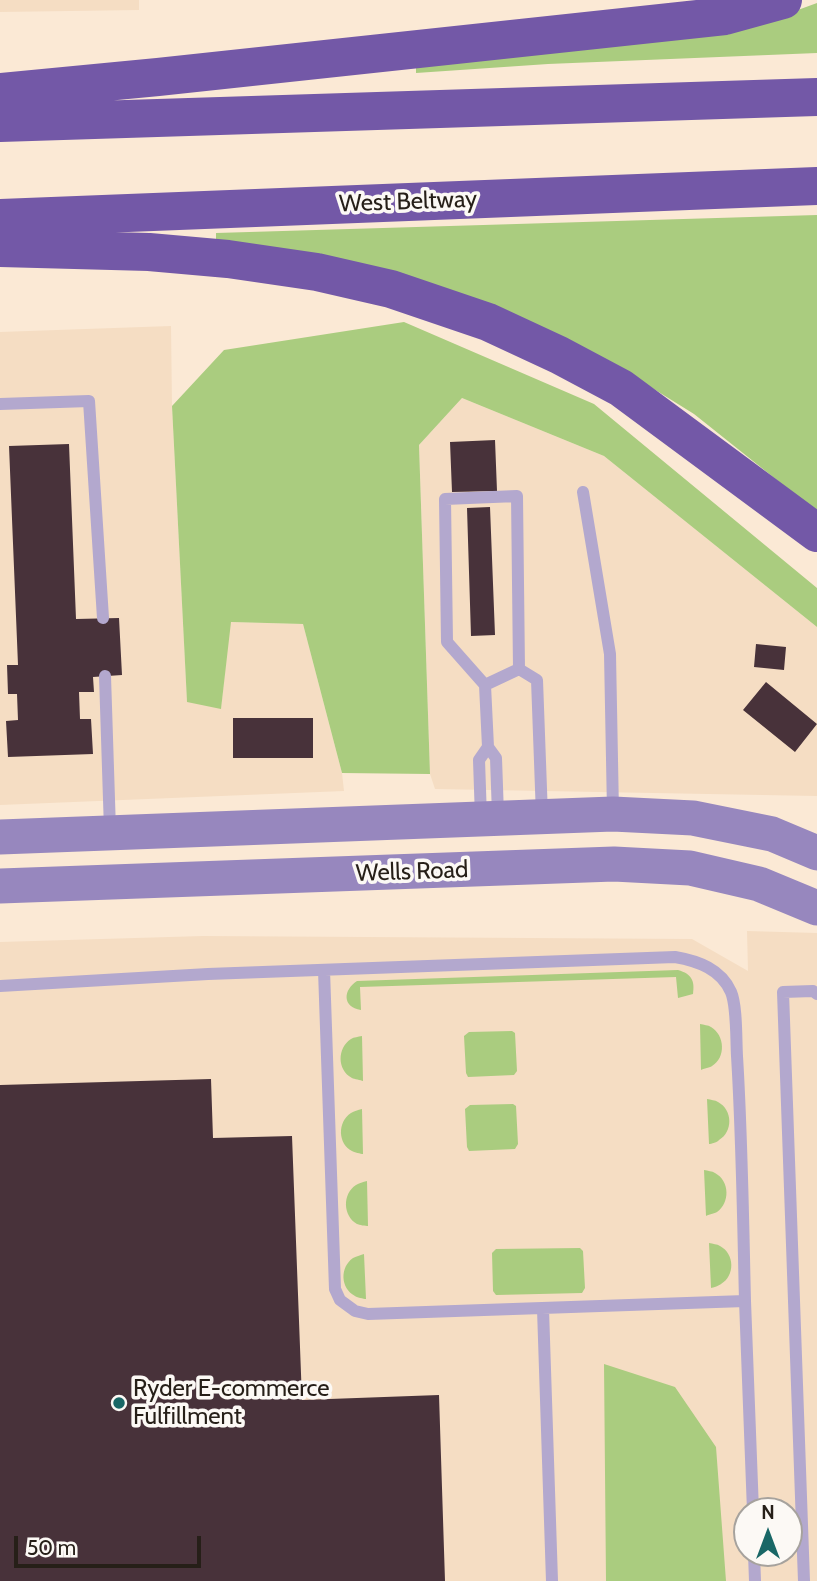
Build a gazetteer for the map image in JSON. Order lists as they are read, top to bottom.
{
  "streets": {
    "highway": ["West Beltway"],
    "main road": ["Wells Road"]
  },
  "places": ["Ryder E-commerce Fulfillment"],
  "scale_bar": "50 m",
  "north": "top"
}
